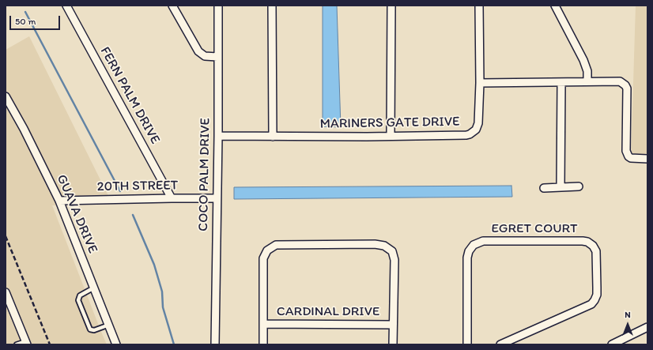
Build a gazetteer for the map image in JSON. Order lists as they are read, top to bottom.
{
  "streets": {
    "street": [
      "FERN PALM DRIVE",
      "MARINERS GATE DRIVE",
      "COCO PALM DRIVE",
      "20TH STREET",
      "GUAVA DRIVE",
      "EGRET COURT",
      "CARDINAL DRIVE"
    ]
  },
  "crossings": [
    ["FERN PALM DRIVE", "20TH STREET"],
    ["MARINERS GATE DRIVE", "COCO PALM DRIVE"],
    ["COCO PALM DRIVE", "20TH STREET"],
    ["20TH STREET", "GUAVA DRIVE"]
  ],
  "scale_bar": "50 m",
  "north": "top"
}
